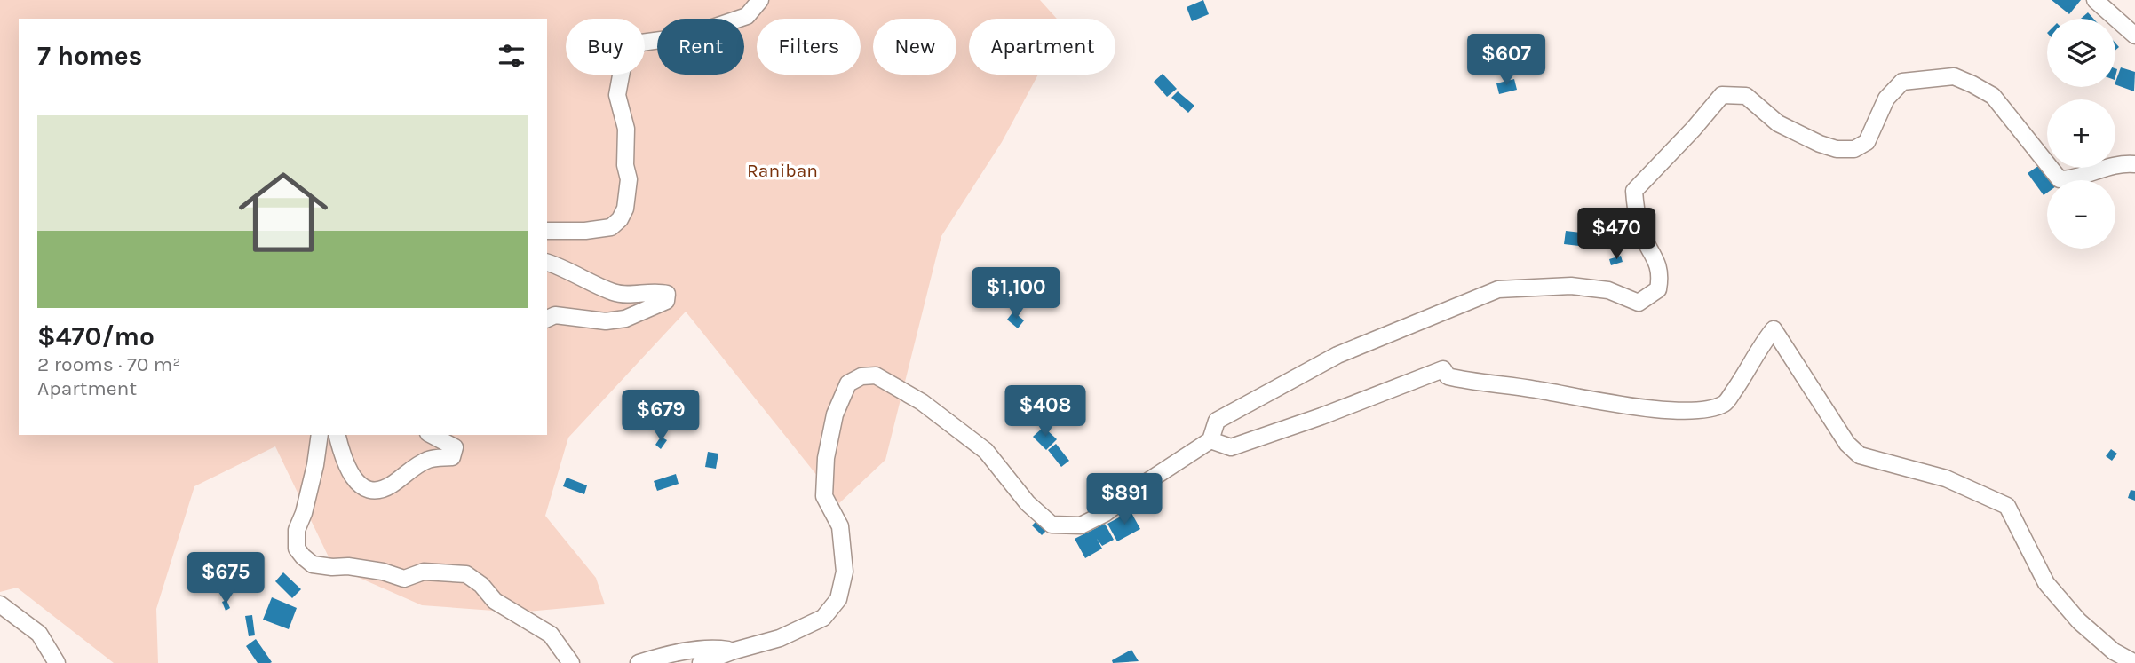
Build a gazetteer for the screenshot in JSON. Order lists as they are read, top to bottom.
{
  "parks": ["Raniban"],
  "page": {
    "map_buttons": ["+", "−"],
    "chip": [
      "Buy",
      "Rent",
      "Filters",
      "New",
      "Apartment"
    ],
    "heading": "7 homes",
    "price": [
      "$607",
      "$470",
      "$1,100",
      "$408",
      "$679",
      "$891",
      "$675"
    ],
    "list": [
      {
        "name": "$470/mo",
        "note": "2 rooms · 70 m² · Apartment"
      }
    ]
  }
}
